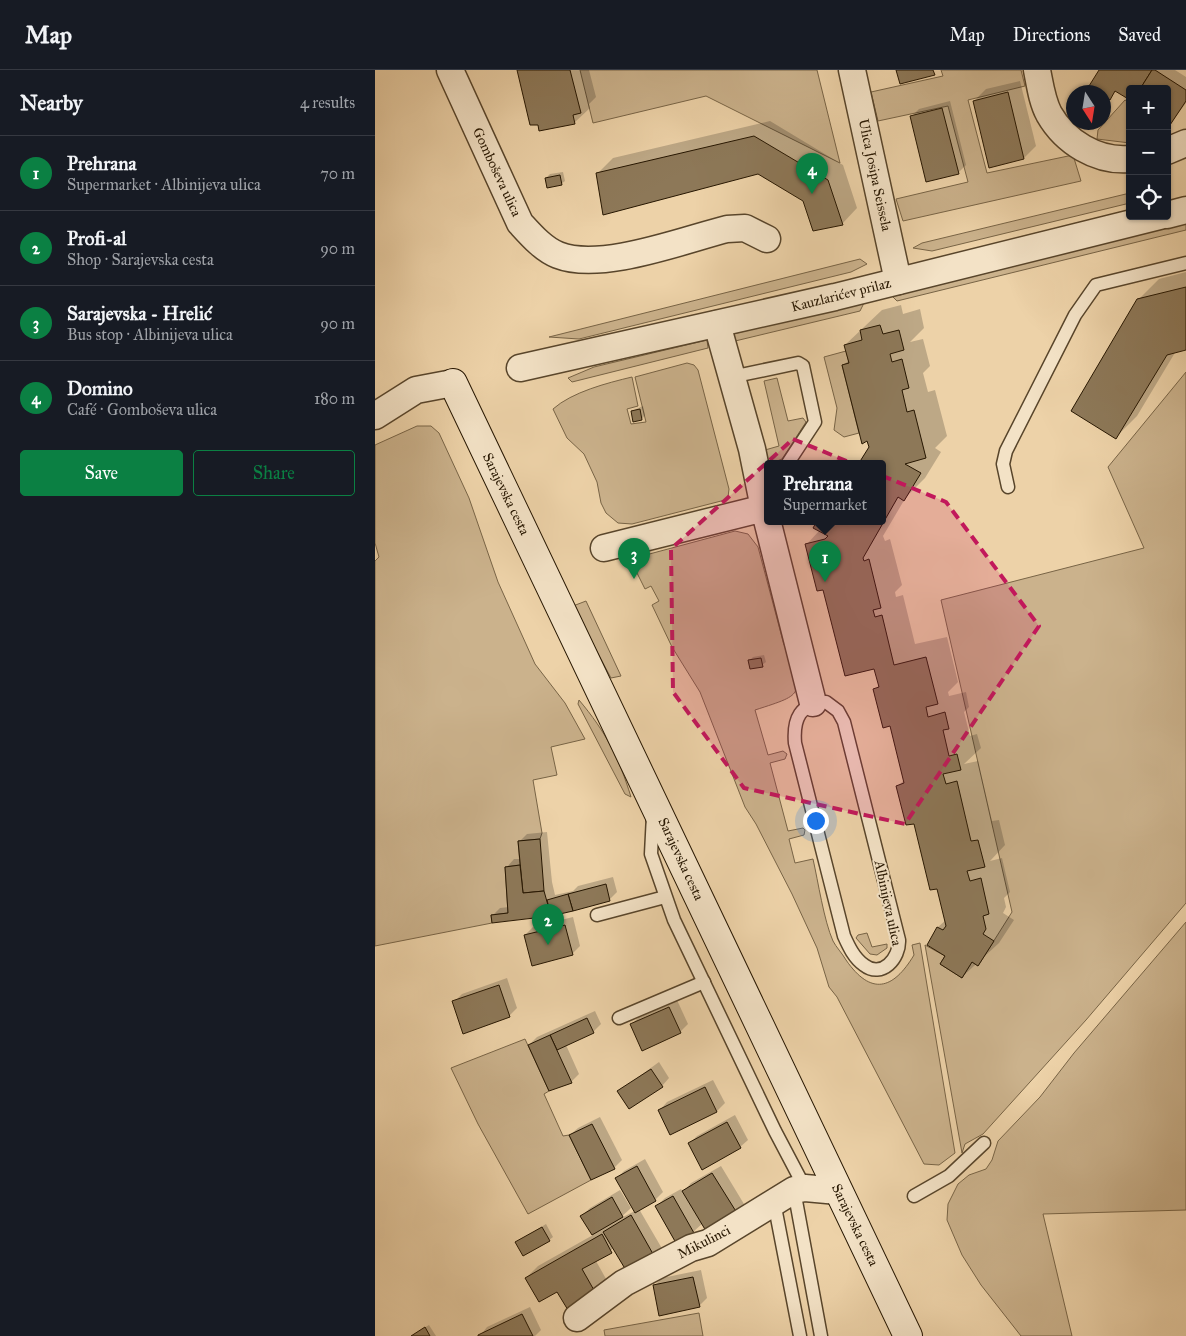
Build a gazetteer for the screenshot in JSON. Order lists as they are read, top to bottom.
{
  "streets": {
    "main road": ["Sarajevska cesta"],
    "street": [
      "Gomboševa ulica",
      "Ulica Josipa Seissela",
      "Kauzlarićev prilaz",
      "Mikulinci"
    ],
    "lane": ["Albinijeva ulica"]
  },
  "crossings": [
    ["Ulica Josipa Seissela", "Kauzlarićev prilaz"]
  ],
  "north": "bottom",
  "page": {
    "header": "Map",
    "nav": ["Map", "Directions", "Saved"],
    "heading": ["Nearby", "4 results"],
    "map_buttons": ["+", "−"],
    "list": [
      {
        "mark": "1",
        "name": "Prehrana",
        "note": "Supermarket · Albinijeva ulica",
        "value": "70 m"
      },
      {
        "mark": "2",
        "name": "Profi-al",
        "note": "Shop · Sarajevska cesta",
        "value": "90 m"
      },
      {
        "mark": "3",
        "name": "Sarajevska - Hrelić",
        "note": "Bus stop · Albinijeva ulica",
        "value": "90 m"
      },
      {
        "mark": "4",
        "name": "Domino",
        "note": "Café · Gomboševa ulica",
        "value": "180 m"
      }
    ],
    "pins": [
      "4",
      "3",
      "1",
      "2"
    ],
    "buttons": ["Save", "Share"],
    "popup": ["Prehrana", "Supermarket"]
  }
}
